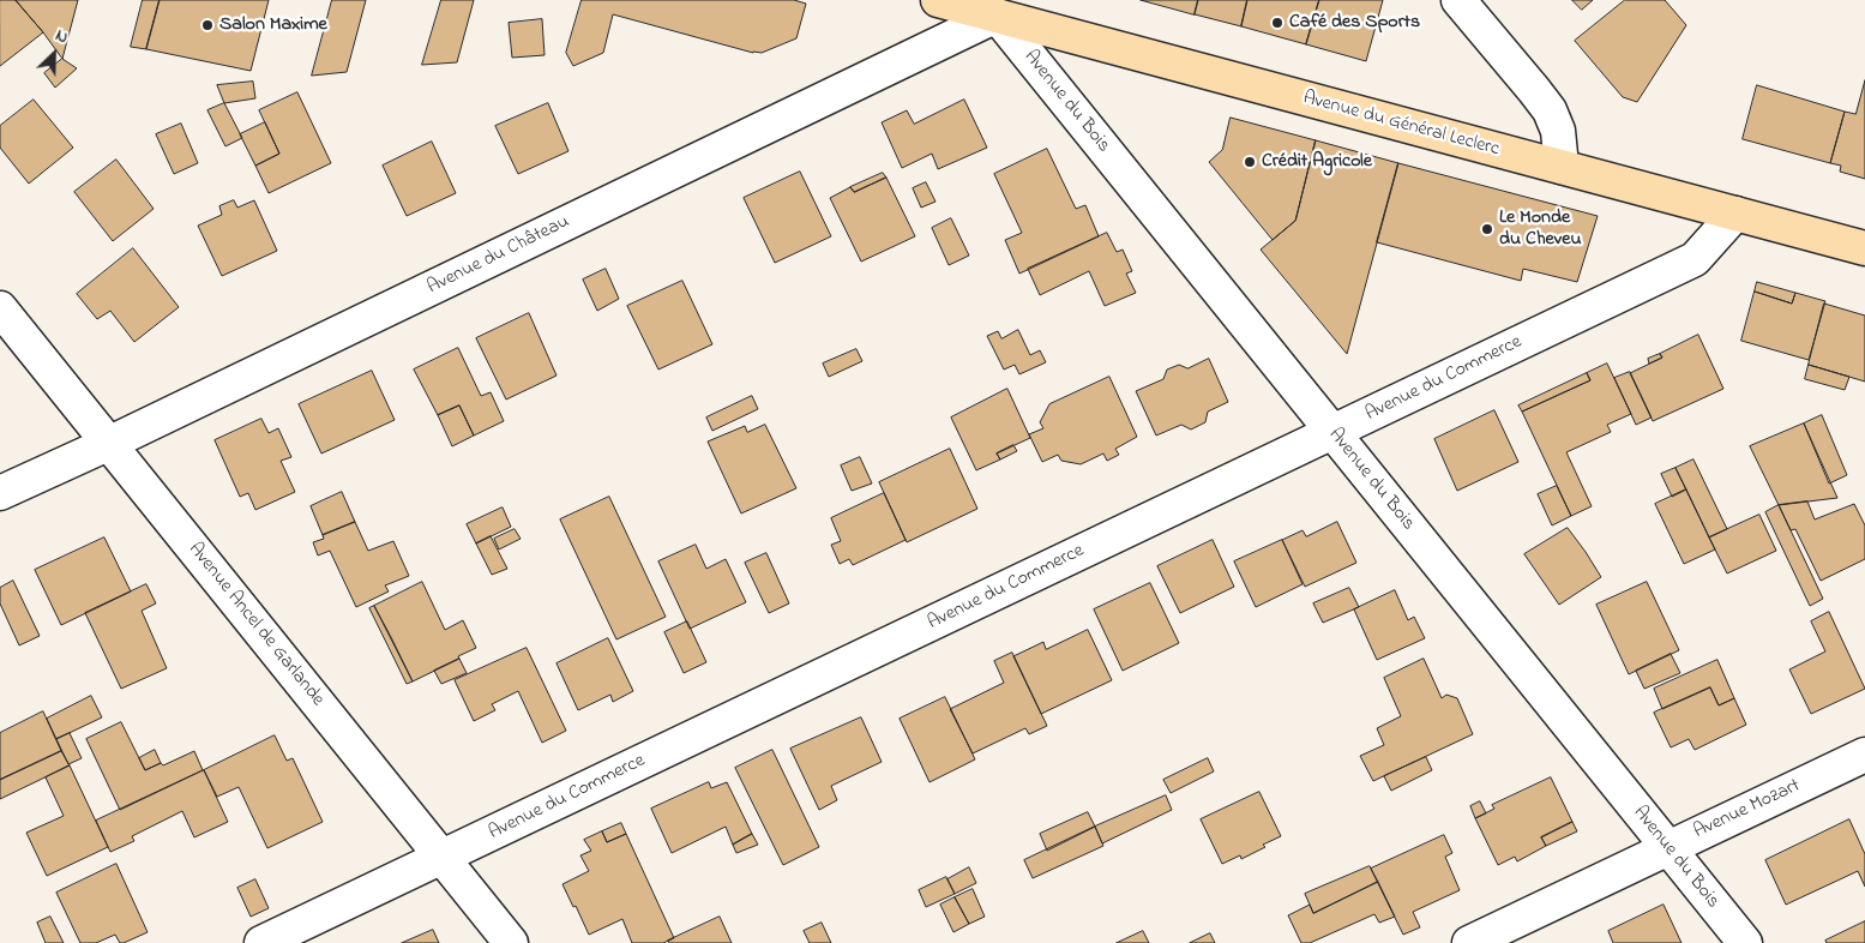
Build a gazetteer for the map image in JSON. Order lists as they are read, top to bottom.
{
  "streets": {
    "main road": ["Avenue du Général Leclerc"],
    "street": [
      "Avenue du Bois",
      "Avenue du Château",
      "Avenue du Commerce",
      "Avenue Ancel de Garlande",
      "Avenue Mozart"
    ]
  },
  "crossings": [
    ["Avenue du Bois", "Avenue du Général Leclerc"],
    ["Avenue du Bois", "Avenue du Château"],
    ["Avenue du Bois", "Avenue du Commerce"],
    ["Avenue du Bois", "Avenue Mozart"],
    ["Avenue du Général Leclerc", "Avenue du Château"],
    ["Avenue du Général Leclerc", "Avenue du Commerce"],
    ["Avenue du Château", "Avenue Ancel de Garlande"],
    ["Avenue du Commerce", "Avenue Ancel de Garlande"]
  ],
  "places": [
    "Café des Sports",
    "Salon Maxime",
    "Crédit Agricole",
    "Le Monde du Cheveu"
  ],
  "north": "top right"
}
